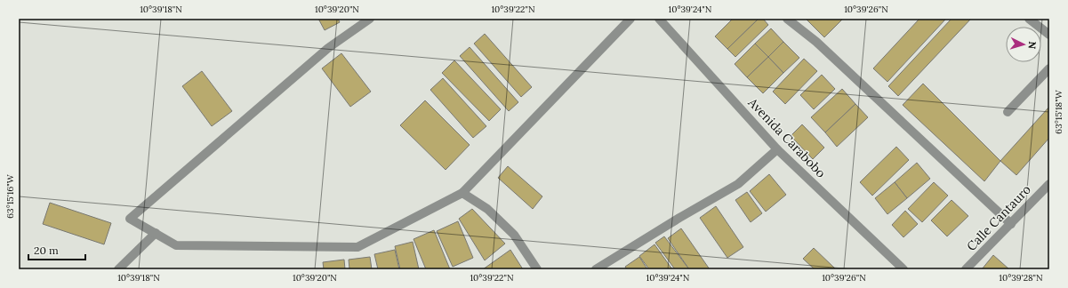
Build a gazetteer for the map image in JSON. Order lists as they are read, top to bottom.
{
  "streets": {
    "street": ["Avenida Carabobo", "Calle Cantauro"]
  },
  "scale_bar": "20 m",
  "north": "right",
  "coordinates": [
    "10°39'18\"N",
    "10°39'20\"N",
    "10°39'22\"N",
    "10°39'24\"N",
    "10°39'26\"N",
    "63°15'18\"W",
    "63°15'16\"W",
    "10°39'28\"N"
  ]
}
